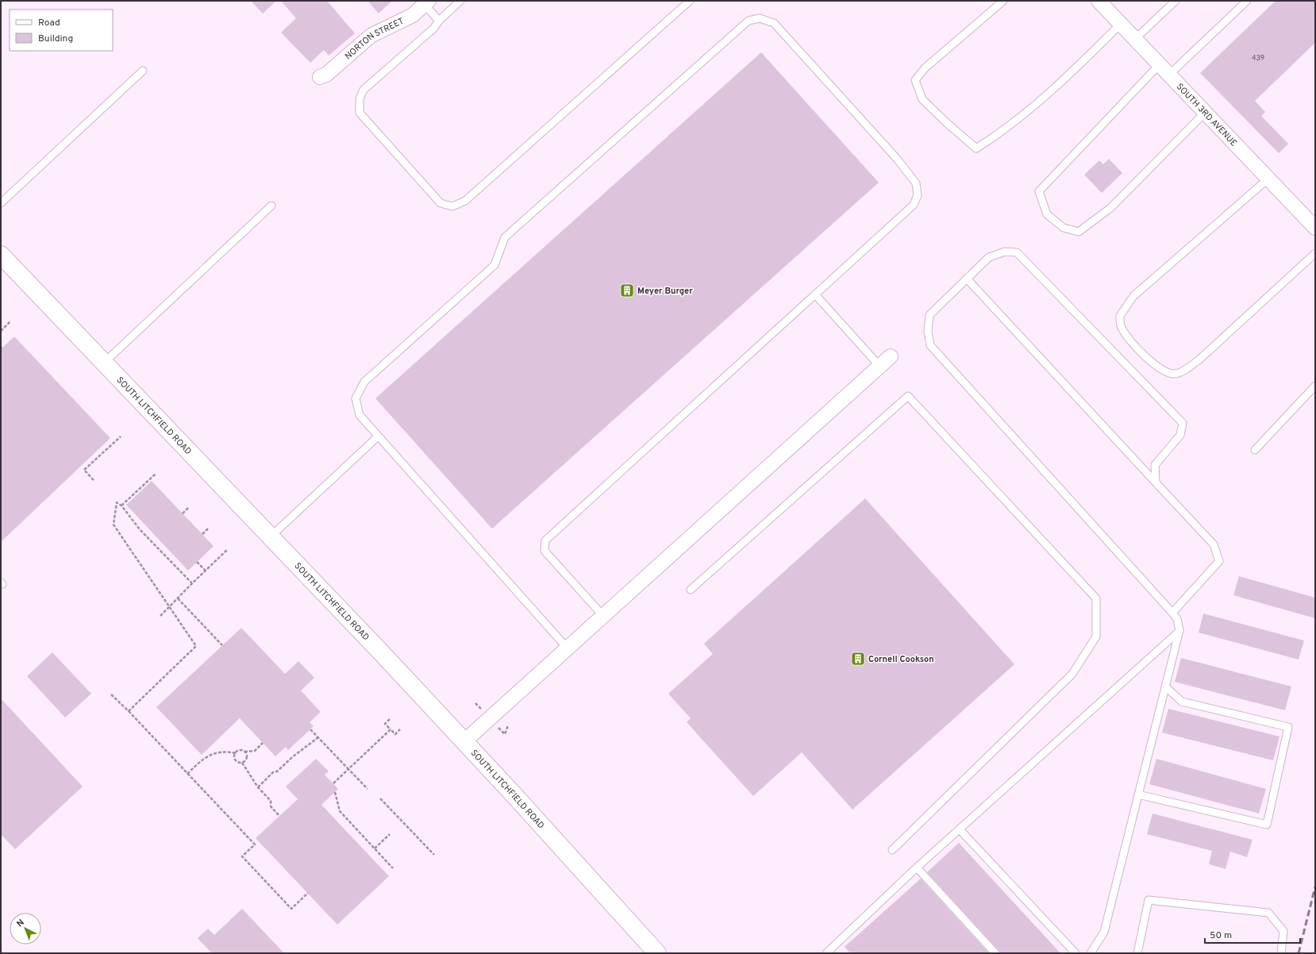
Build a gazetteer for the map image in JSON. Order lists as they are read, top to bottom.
{
  "streets": {
    "main road": ["SOUTH LITCHFIELD ROAD"],
    "street": ["NORTON STREET", "SOUTH 3RD AVENUE"]
  },
  "places": {
    "building": ["Meyer Burger", "Cornell Cookson"]
  },
  "house_numbers": ["439"],
  "legend": ["Road", "Building"],
  "scale_bar": "50 m",
  "north": "top left"
}
